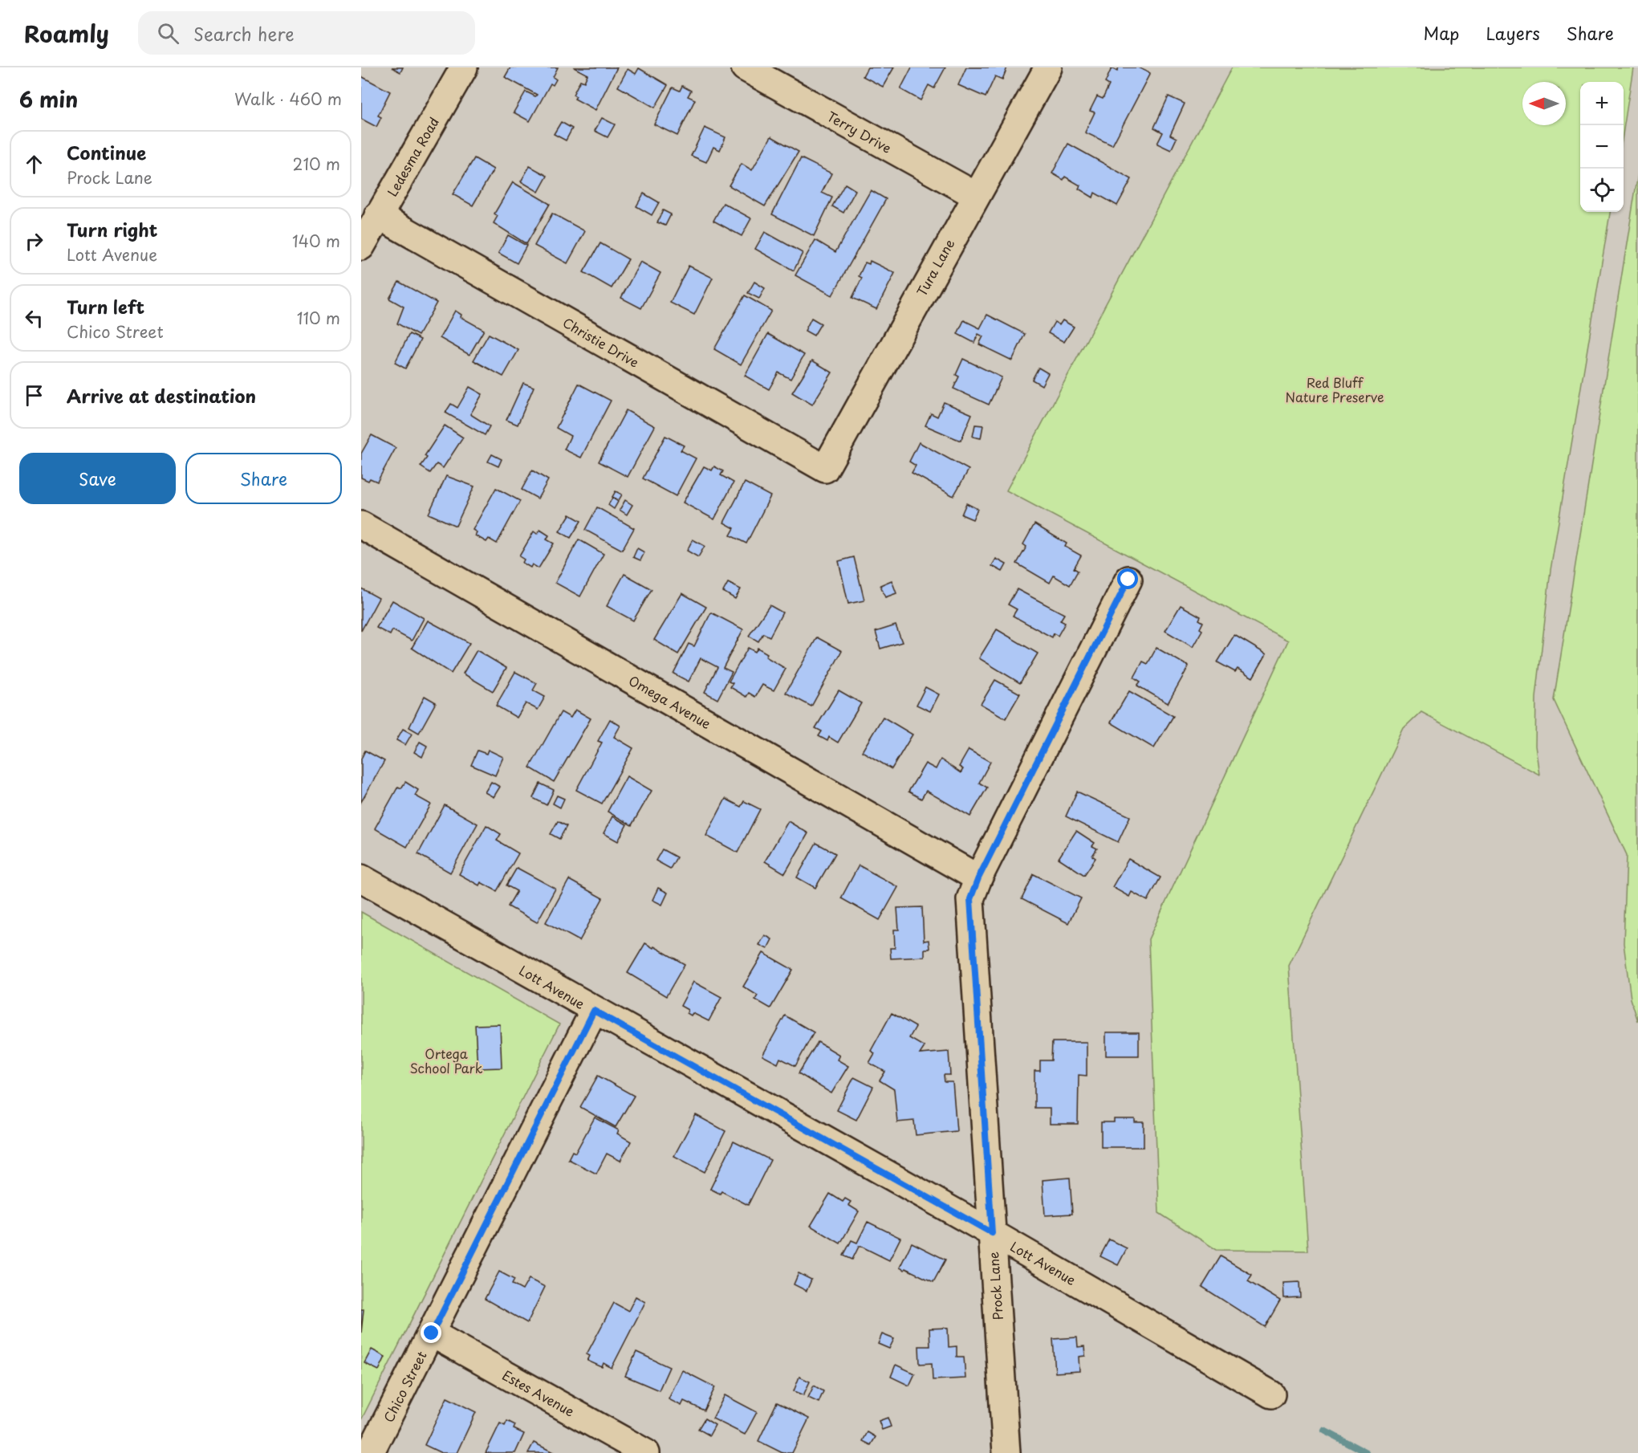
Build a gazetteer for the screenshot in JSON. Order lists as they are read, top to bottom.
{
  "streets": {
    "street": [
      "Terry Drive",
      "Ledesma Road",
      "Tura Lane",
      "Christie Drive",
      "Omega Avenue",
      "Lott Avenue",
      "Prock Lane",
      "Chico Street",
      "Estes Avenue"
    ]
  },
  "crossings": [
    ["Terry Drive", "Tura Lane"],
    ["Ledesma Road", "Christie Drive"],
    ["Tura Lane", "Christie Drive"],
    ["Omega Avenue", "Prock Lane"],
    ["Lott Avenue", "Prock Lane"],
    ["Lott Avenue", "Chico Street"],
    ["Chico Street", "Estes Avenue"]
  ],
  "parks": ["Red Bluff Nature Preserve", "Ortega School Park"],
  "north": "left",
  "page": {
    "header": "Roamly",
    "search": "Search here",
    "nav": ["Map", "Layers", "Share"],
    "heading": ["6 min", "Walk · 460 m"],
    "map_buttons": ["+", "−"],
    "list": [
      ["Continue", "Prock Lane", "210 m"],
      ["Turn right", "Lott Avenue", "140 m"],
      ["Turn left", "Chico Street", "110 m"],
      "Arrive at destination"
    ],
    "buttons": ["Save", "Share"]
  }
}
